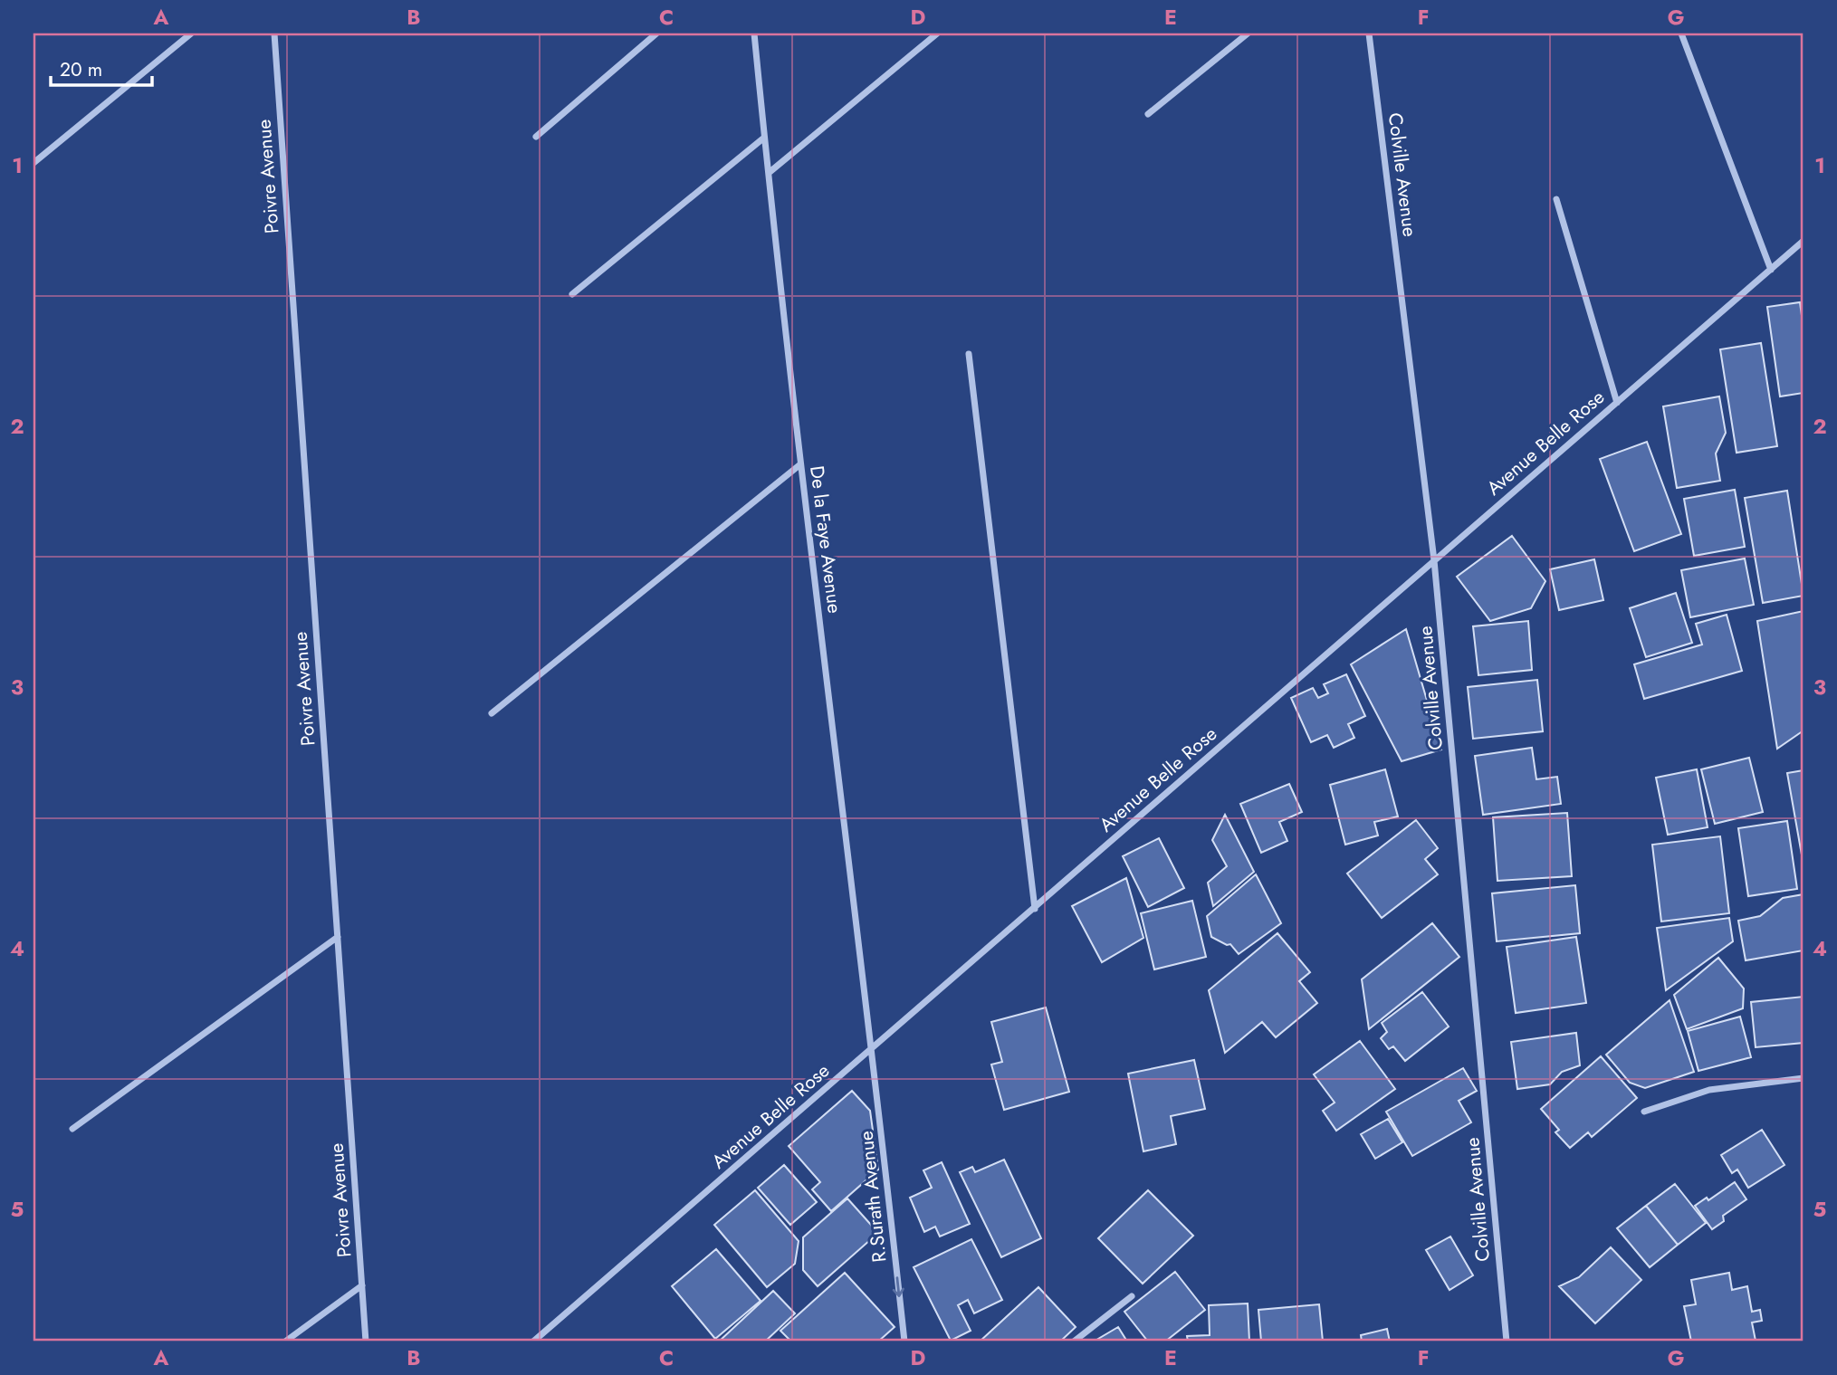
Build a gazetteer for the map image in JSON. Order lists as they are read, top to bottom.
{
  "streets": {
    "street": [
      "Colville Avenue",
      "Poivre Avenue",
      "Avenue Belle Rose",
      "De la Faye Avenue",
      "R.Surath Avenue"
    ]
  },
  "crossings": [
    ["Colville Avenue", "Avenue Belle Rose"],
    ["Avenue Belle Rose", "De la Faye Avenue"],
    ["Avenue Belle Rose", "R.Surath Avenue"],
    ["De la Faye Avenue", "R.Surath Avenue"]
  ],
  "one_way": ["R.Surath Avenue"],
  "scale_bar": "20 m",
  "grid": {
    "columns": [
      "A",
      "B",
      "C",
      "D",
      "E",
      "F",
      "G"
    ],
    "rows": [
      "1",
      "2",
      "3",
      "4",
      "5"
    ]
  }
}
